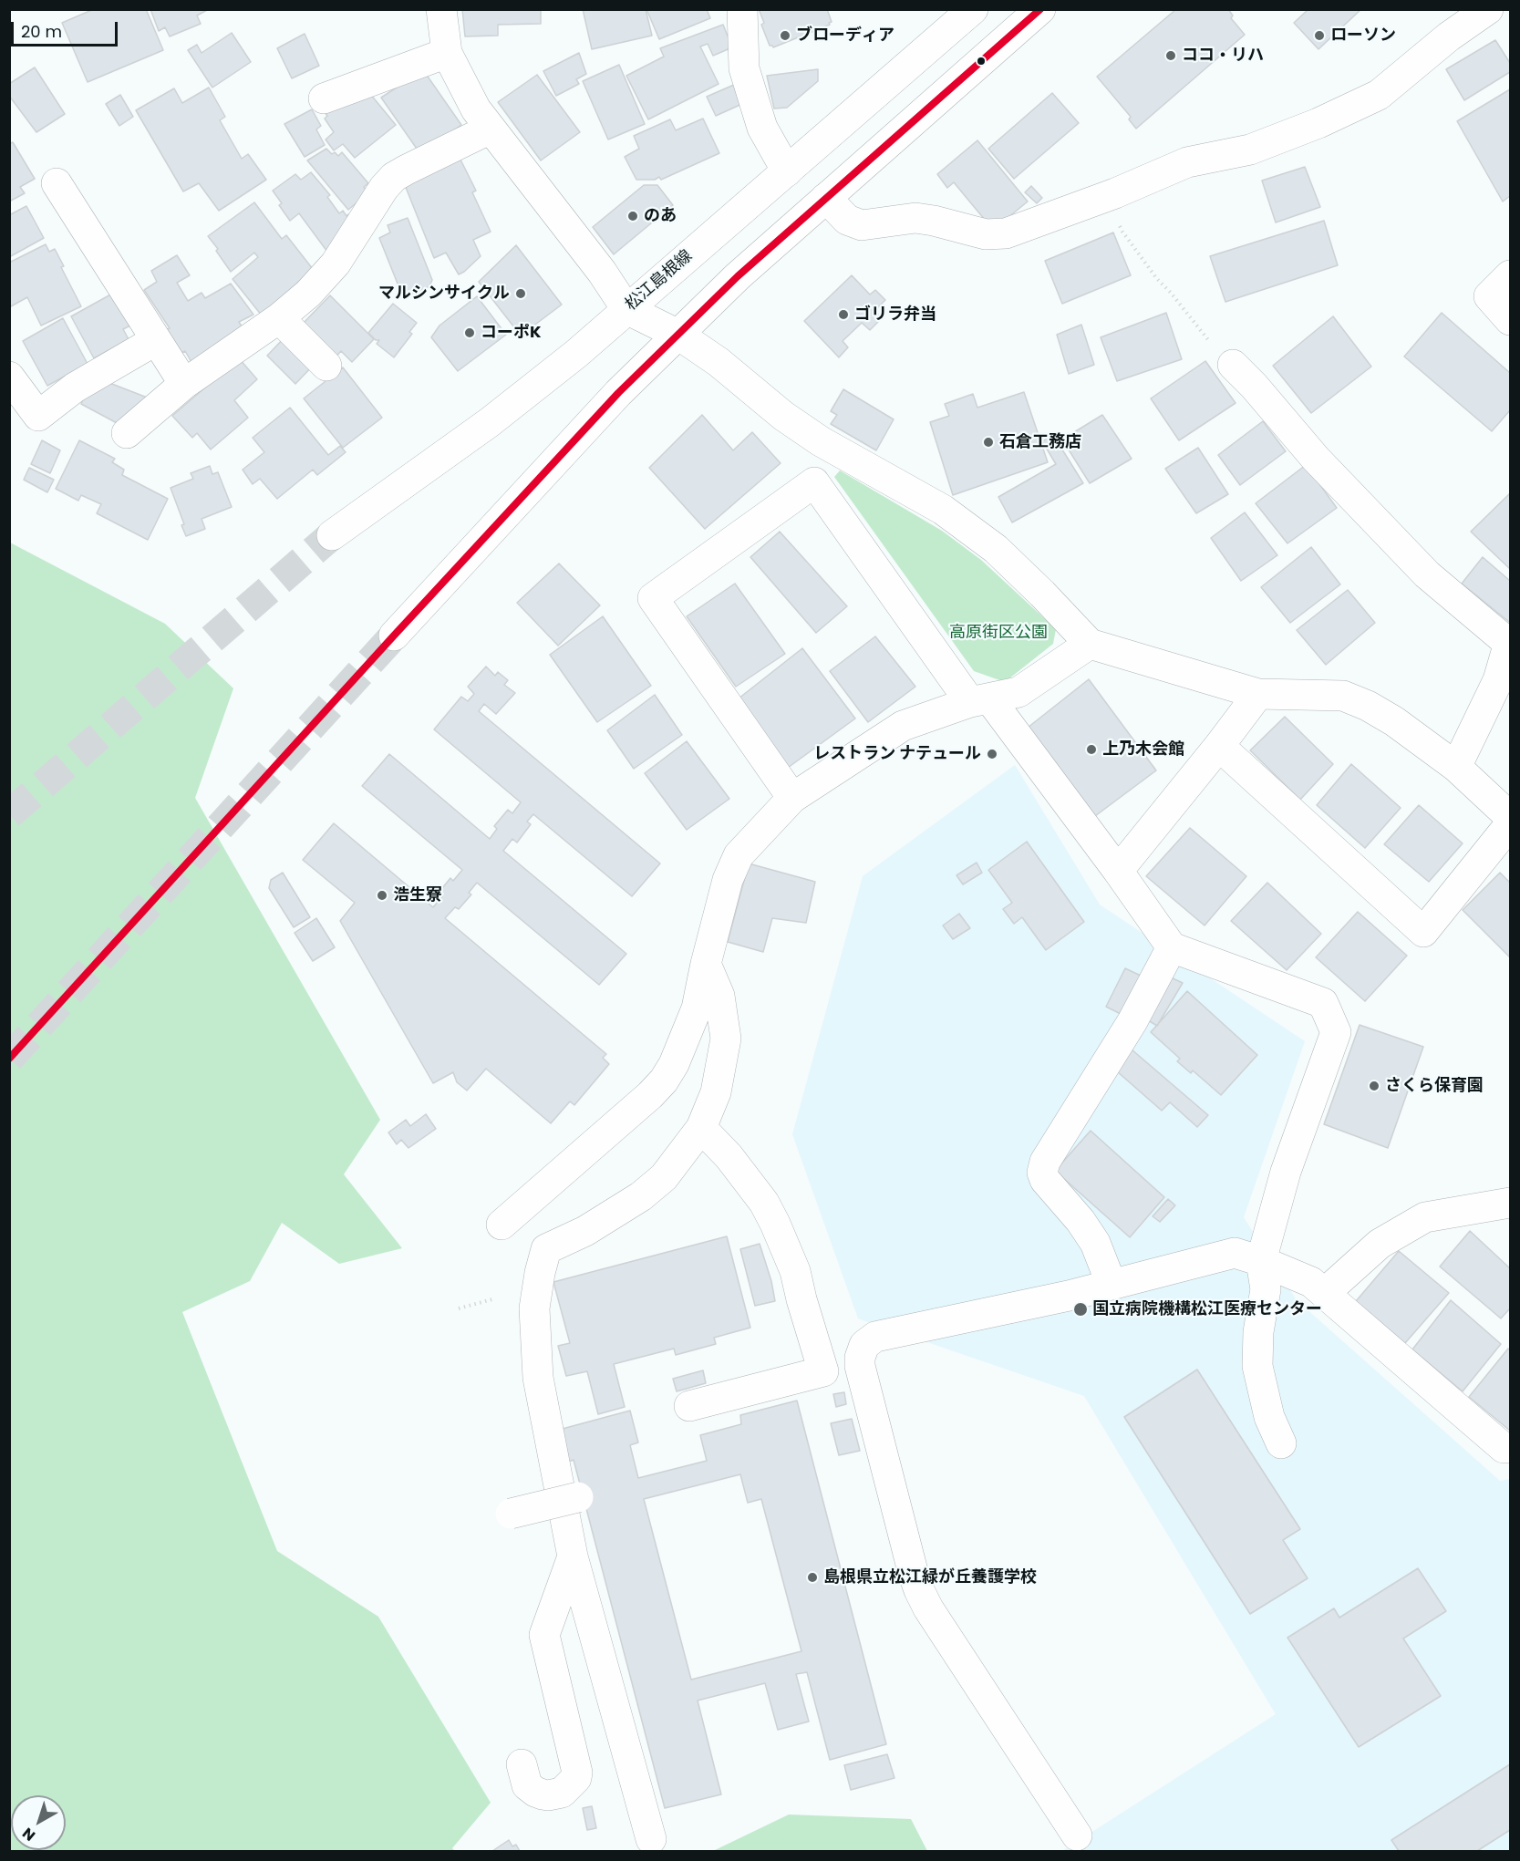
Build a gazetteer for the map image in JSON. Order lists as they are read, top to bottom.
{
  "streets": {
    "street": ["松江島根線"]
  },
  "parks": ["高原街区公園"],
  "places": [
    "ブローディア",
    "ローソン",
    "ココ・リハ",
    "のあ",
    "マルシンサイクル",
    "ゴリラ弁当",
    "コーポK",
    "石倉工務店",
    "上乃木会館",
    "レストラン ナテュール",
    "浩生寮",
    "さくら保育園",
    "国立病院機構松江医療センター",
    "島根県立松江緑が丘養護学校"
  ],
  "scale_bar": "20 m",
  "north": "bottom left"
}
